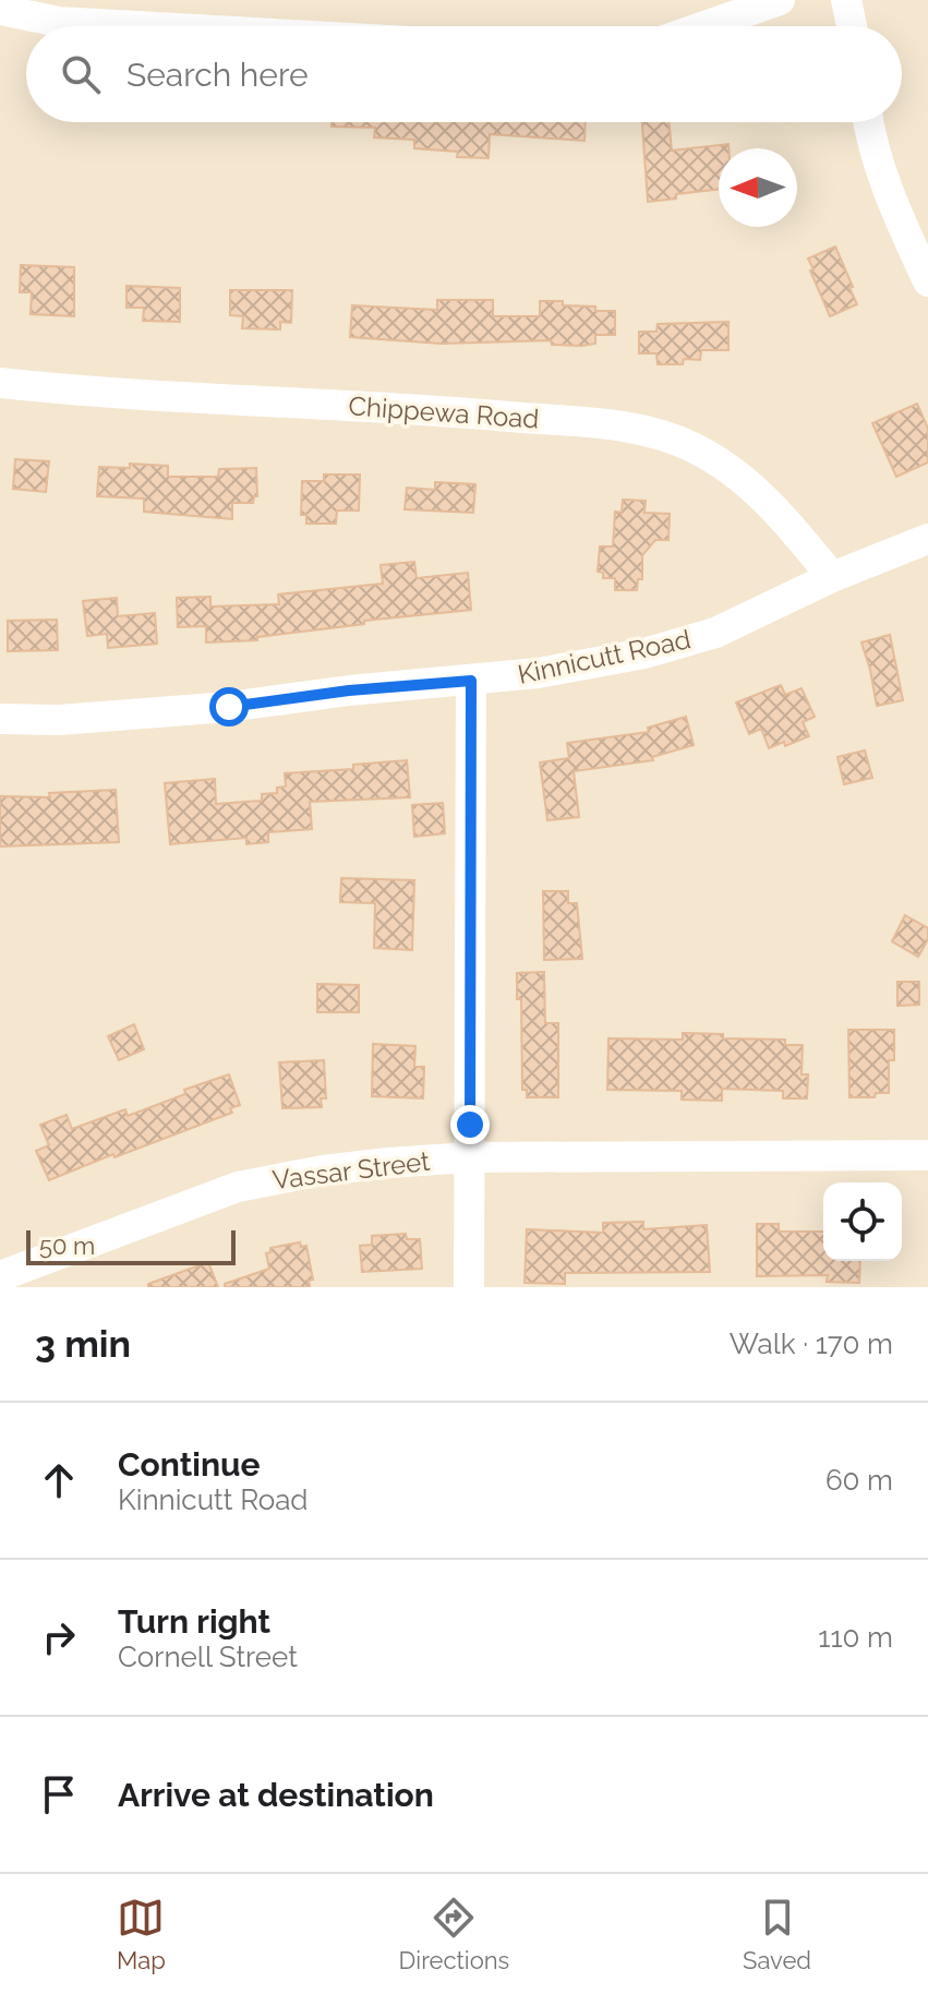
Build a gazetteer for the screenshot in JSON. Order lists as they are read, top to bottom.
{
  "streets": {
    "street": ["Chippewa Road", "Kinnicutt Road", "Vassar Street"]
  },
  "crossings": [
    ["Chippewa Road", "Kinnicutt Road"]
  ],
  "scale_bar": "50 m",
  "north": "left",
  "page": {
    "search": "Search here",
    "scale": "50 m",
    "heading": ["3 min", "Walk · 170 m"],
    "list": [
      ["Continue", "Kinnicutt Road", "60 m"],
      ["Turn right", "Cornell Street", "110 m"],
      "Arrive at destination"
    ],
    "nav": ["Map", "Directions", "Saved"]
  }
}
